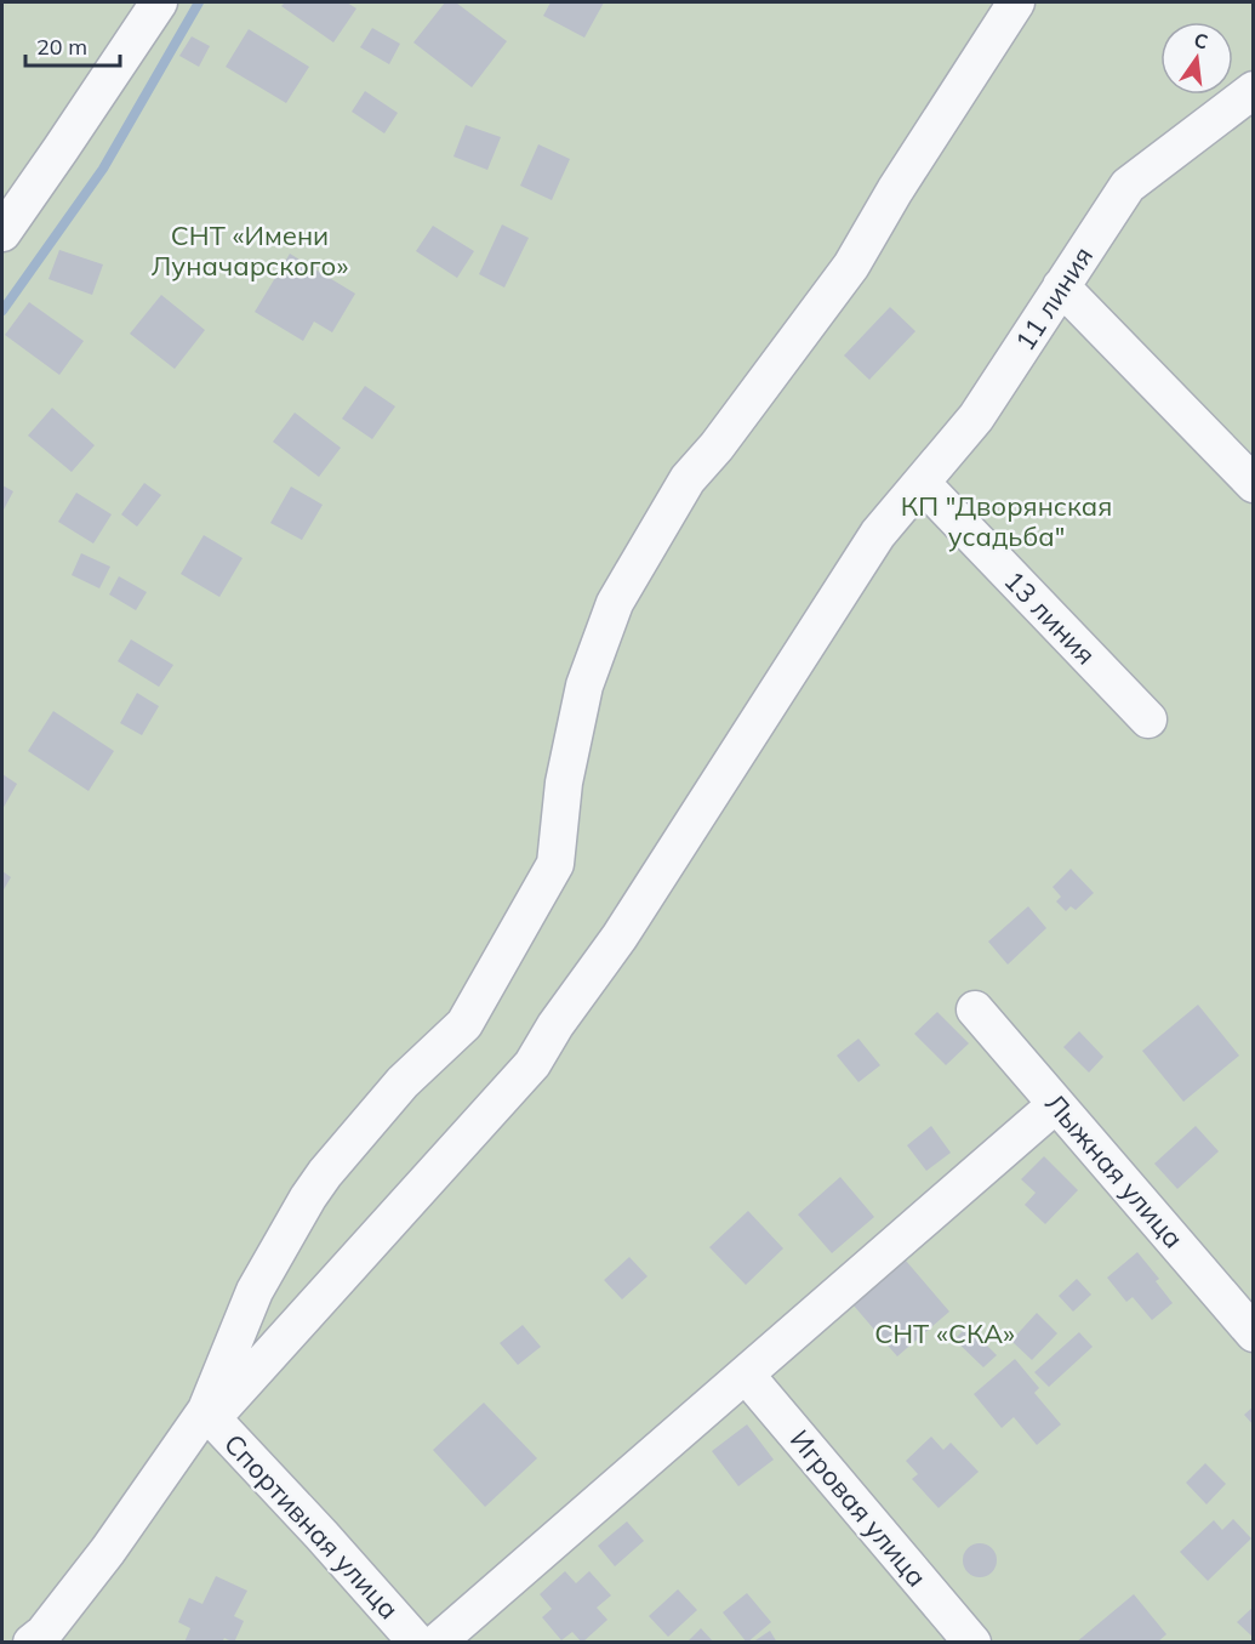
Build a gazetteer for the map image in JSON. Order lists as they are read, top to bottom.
{
  "streets": {
    "street": [
      "11 линия",
      "13 линия",
      "Лыжная улица",
      "Игровая улица",
      "Спортивная улица"
    ]
  },
  "crossings": [
    ["11 линия", "13 линия"],
    ["11 линия", "Спортивная улица"]
  ],
  "parks": ["СНТ «Имени Луначарского»", "КП \"Дворянская усадьба\"", "СНТ «СКА»"],
  "scale_bar": "20 m",
  "north": "top"
}
